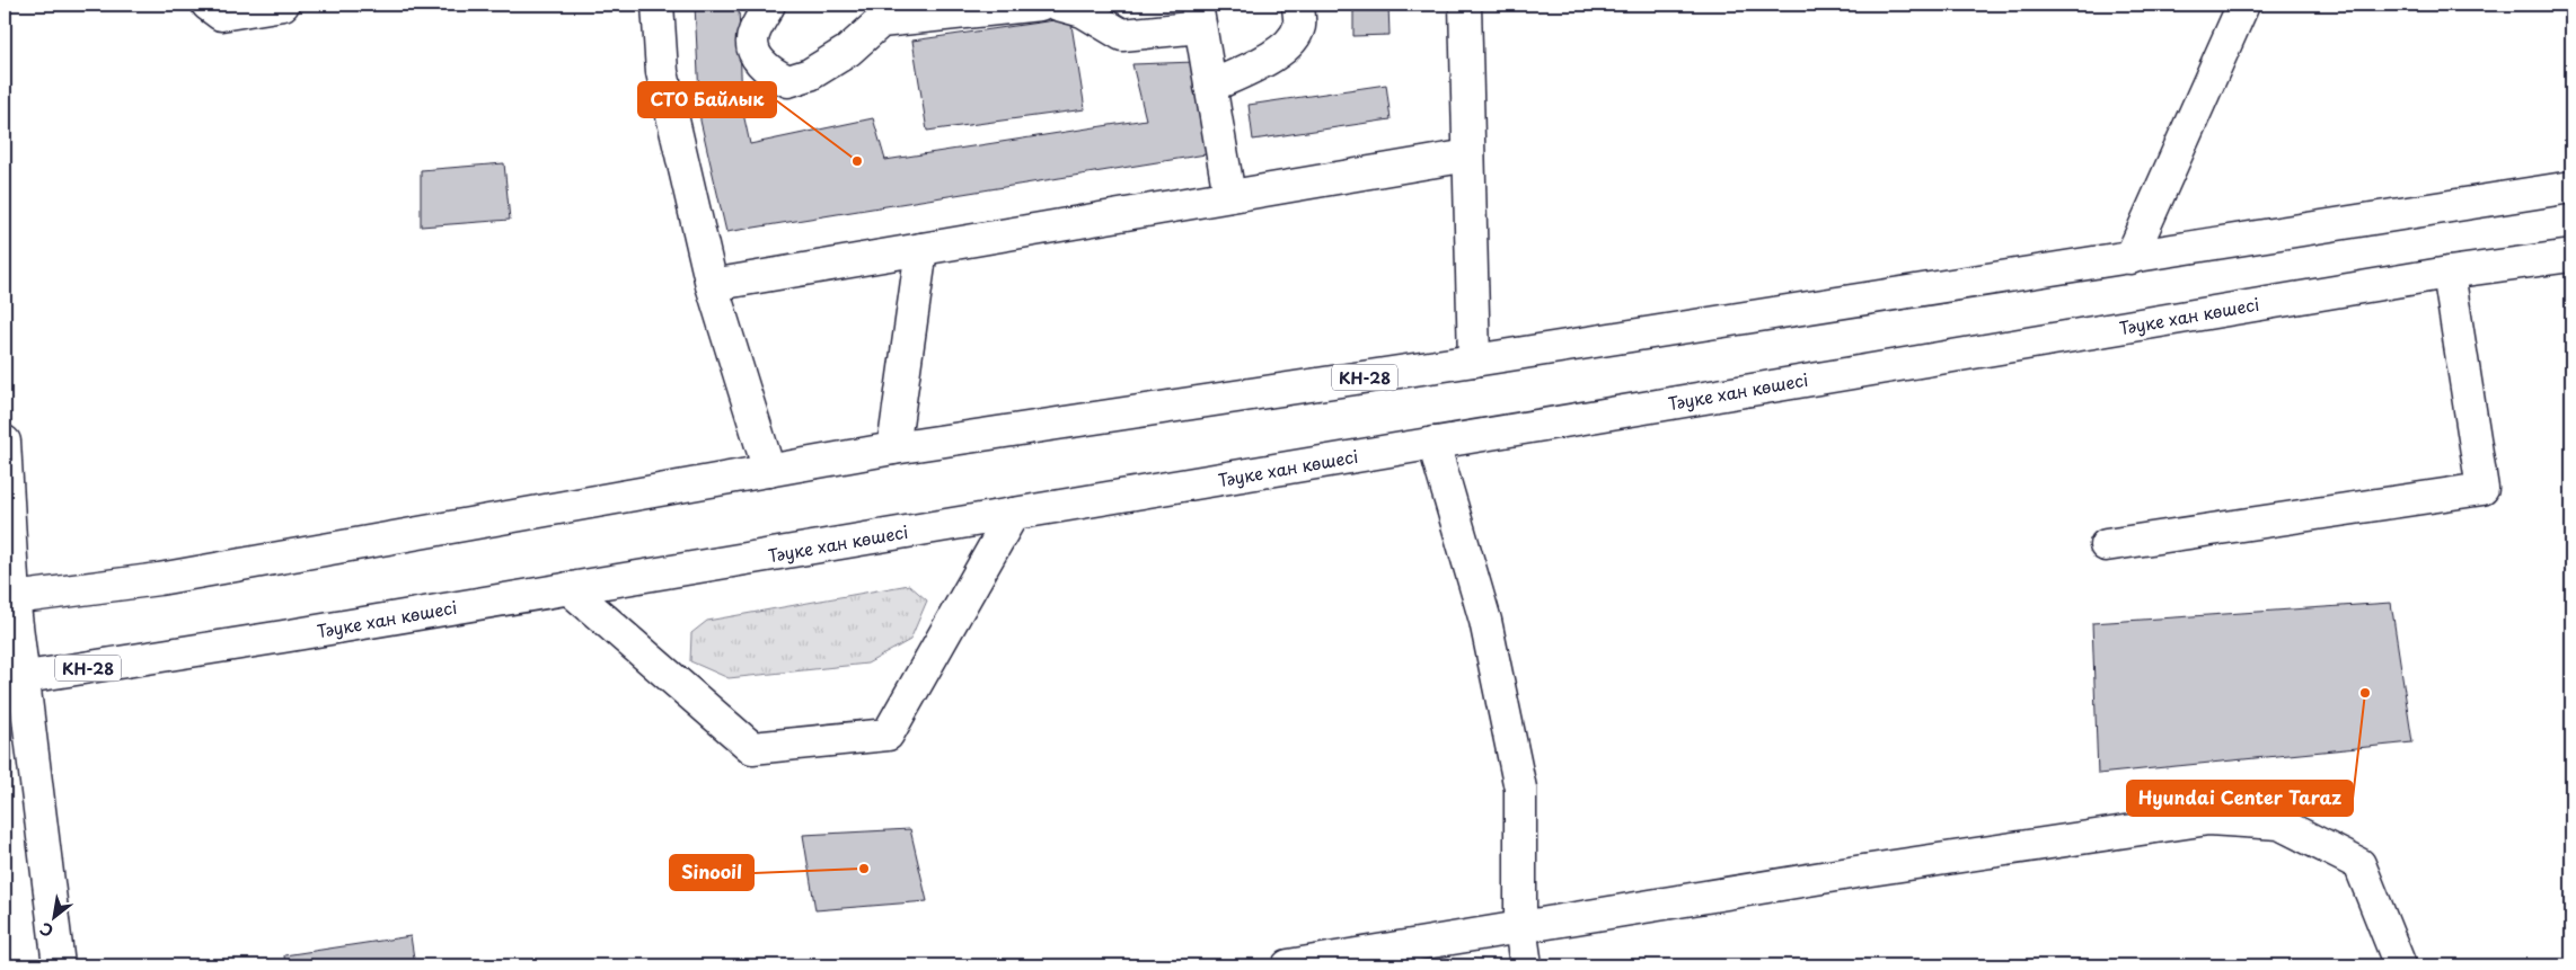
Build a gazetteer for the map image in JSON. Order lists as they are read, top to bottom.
{
  "streets": {
    "main road": ["Тәуке хан көшесі", "КН-28"]
  },
  "places": ["СТО Байлык", "Hyundai Center Taraz", "Sinooil"],
  "north": "bottom left"
}
